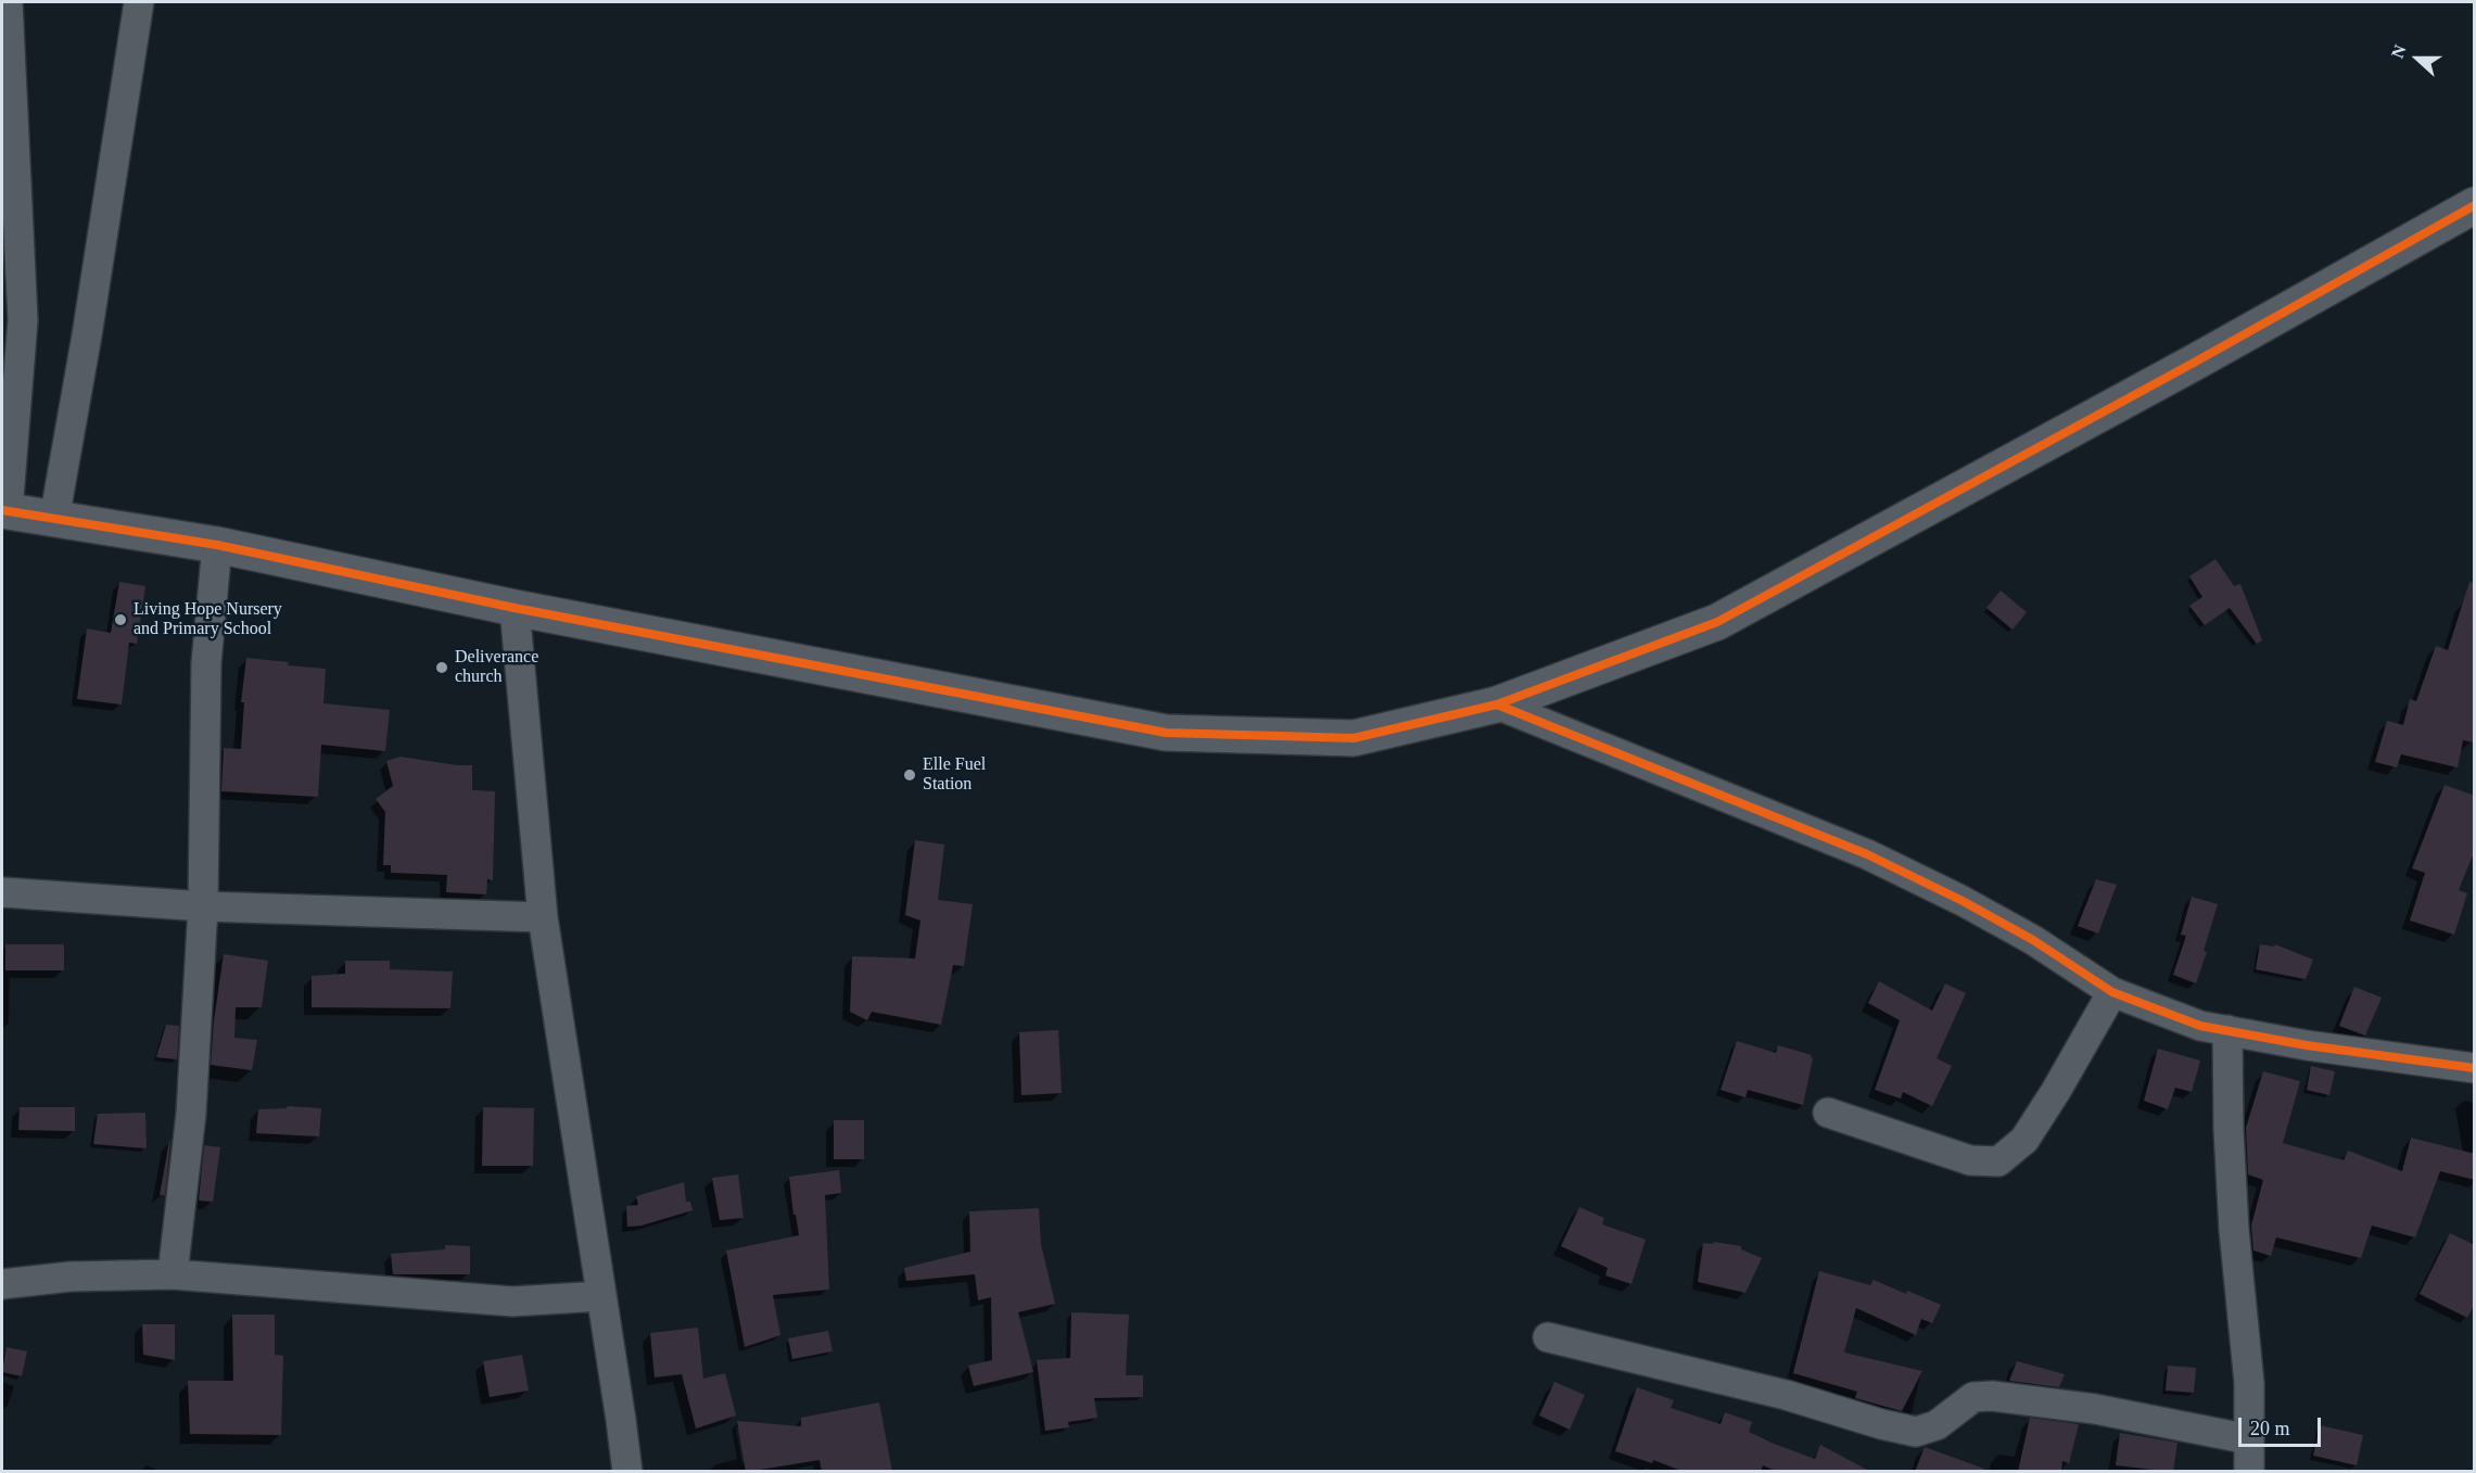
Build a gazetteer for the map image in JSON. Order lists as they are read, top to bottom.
{
  "places": ["Living Hope Nursery and Primary School", "Deliverance church", "Elle Fuel Station"],
  "scale_bar": "20 m",
  "north": "left"
}
